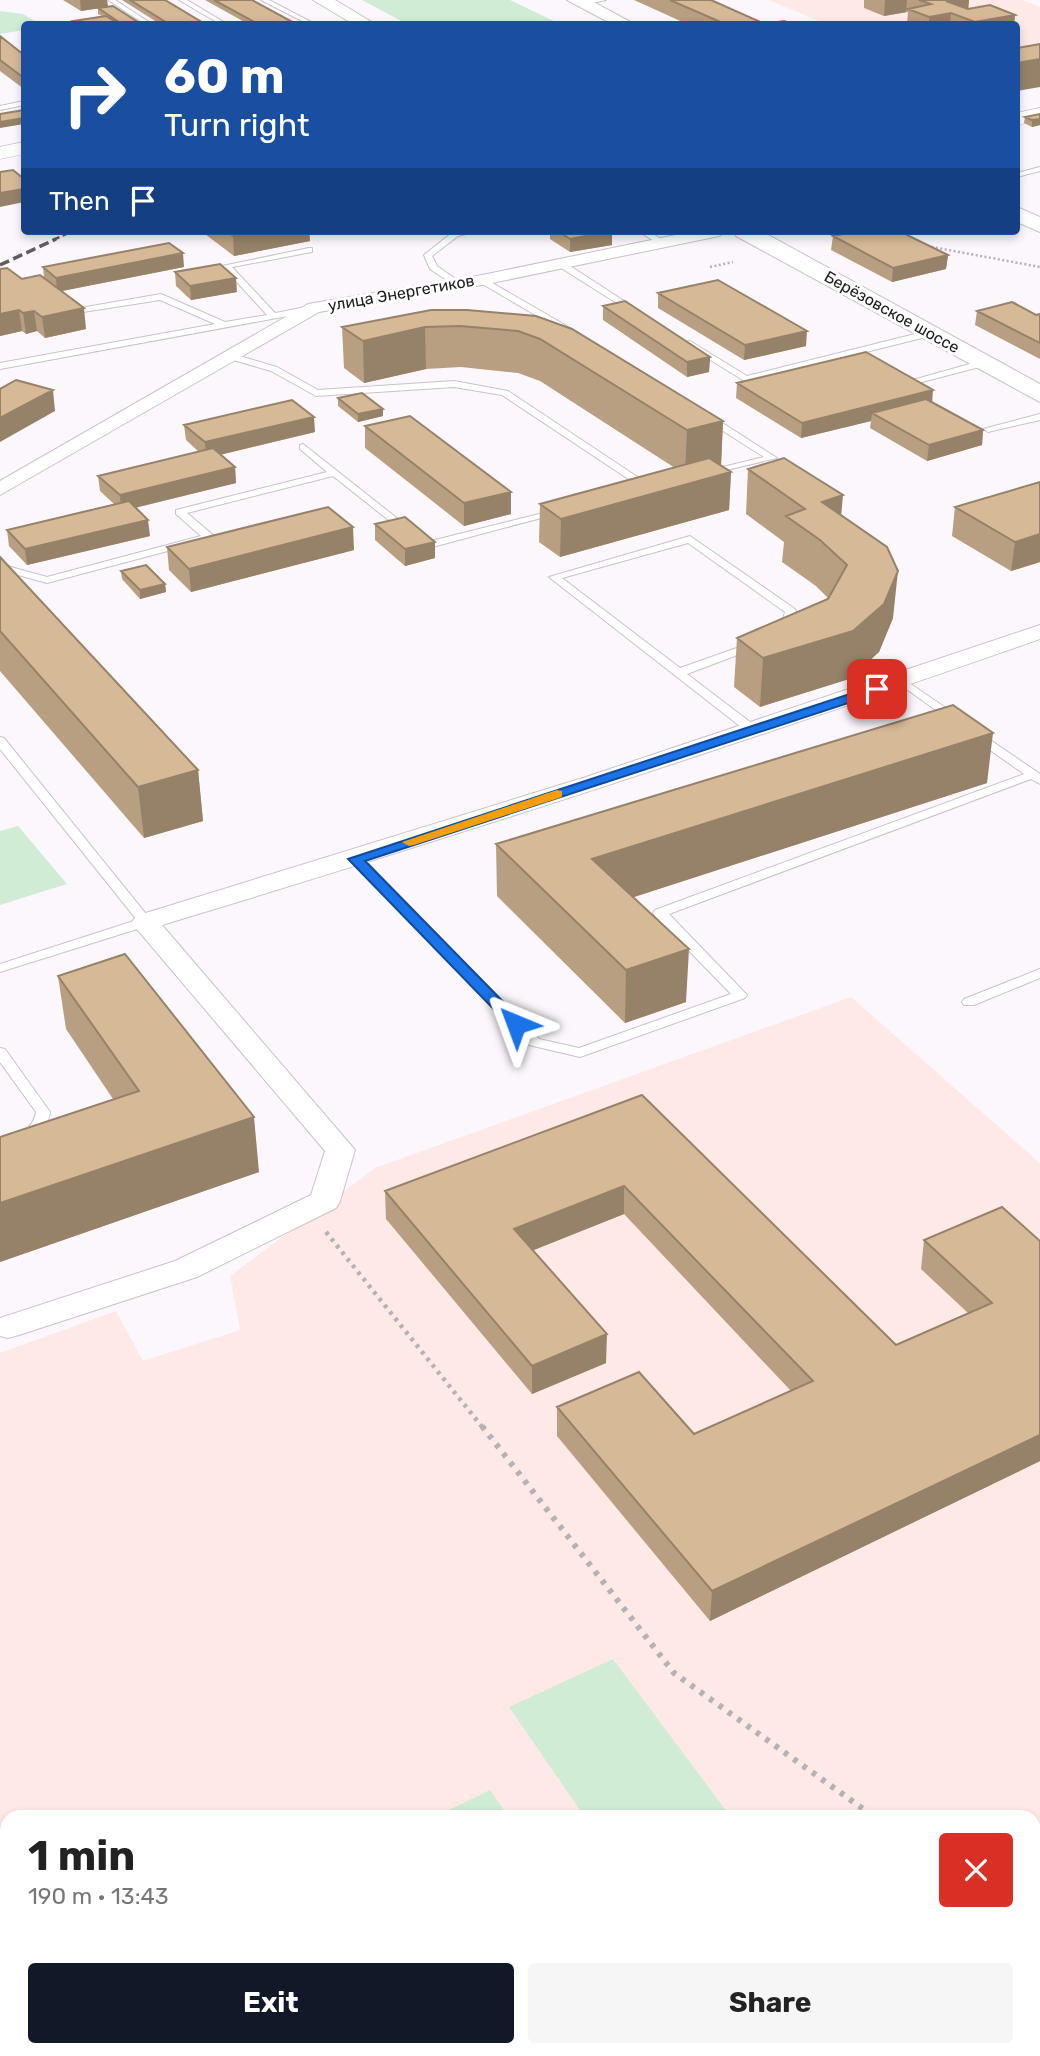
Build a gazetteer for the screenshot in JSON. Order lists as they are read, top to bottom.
{
  "streets": {
    "main road": ["Берёзовское шоссе"],
    "street": ["улица Энергетиков"]
  },
  "page": {
    "turn": ["60 m", "Turn right"],
    "then": "Then",
    "heading": ["1 min", "190 m · 13:43"],
    "buttons": ["Exit", "Share"]
  }
}
